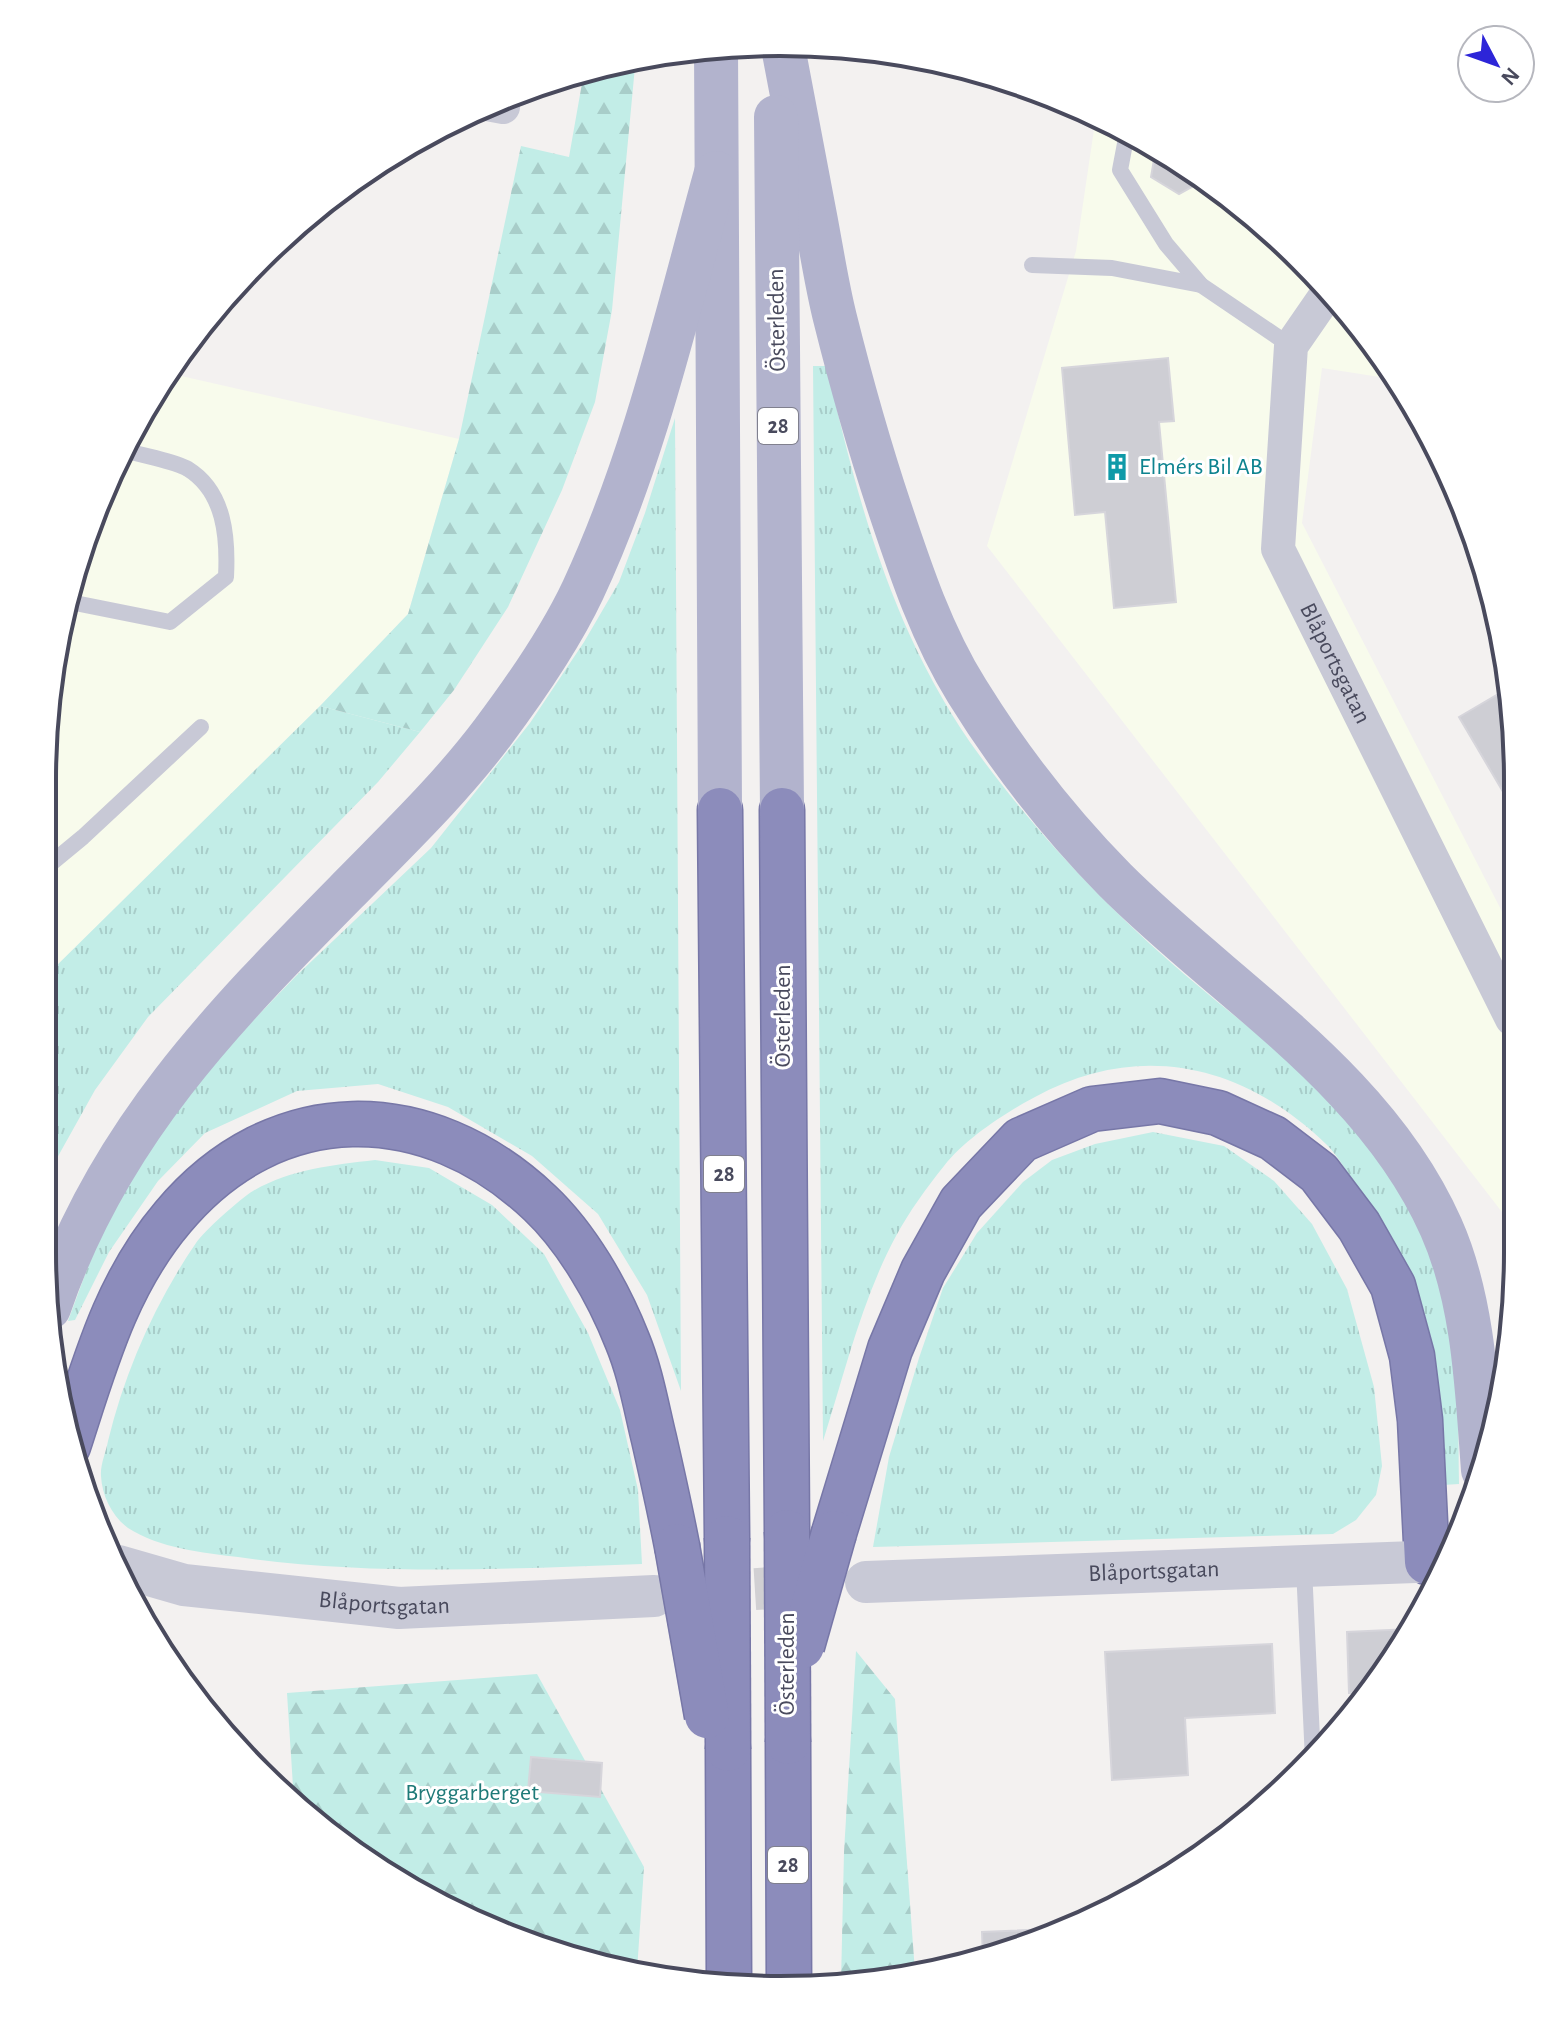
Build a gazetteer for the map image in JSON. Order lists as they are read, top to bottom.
{
  "streets": {
    "highway": ["Österleden", "28"],
    "street": ["Blåportsgatan"]
  },
  "parks": ["Bryggarberget"],
  "places": {
    "building": ["Elmérs Bil AB"]
  },
  "north": "bottom right"
}
